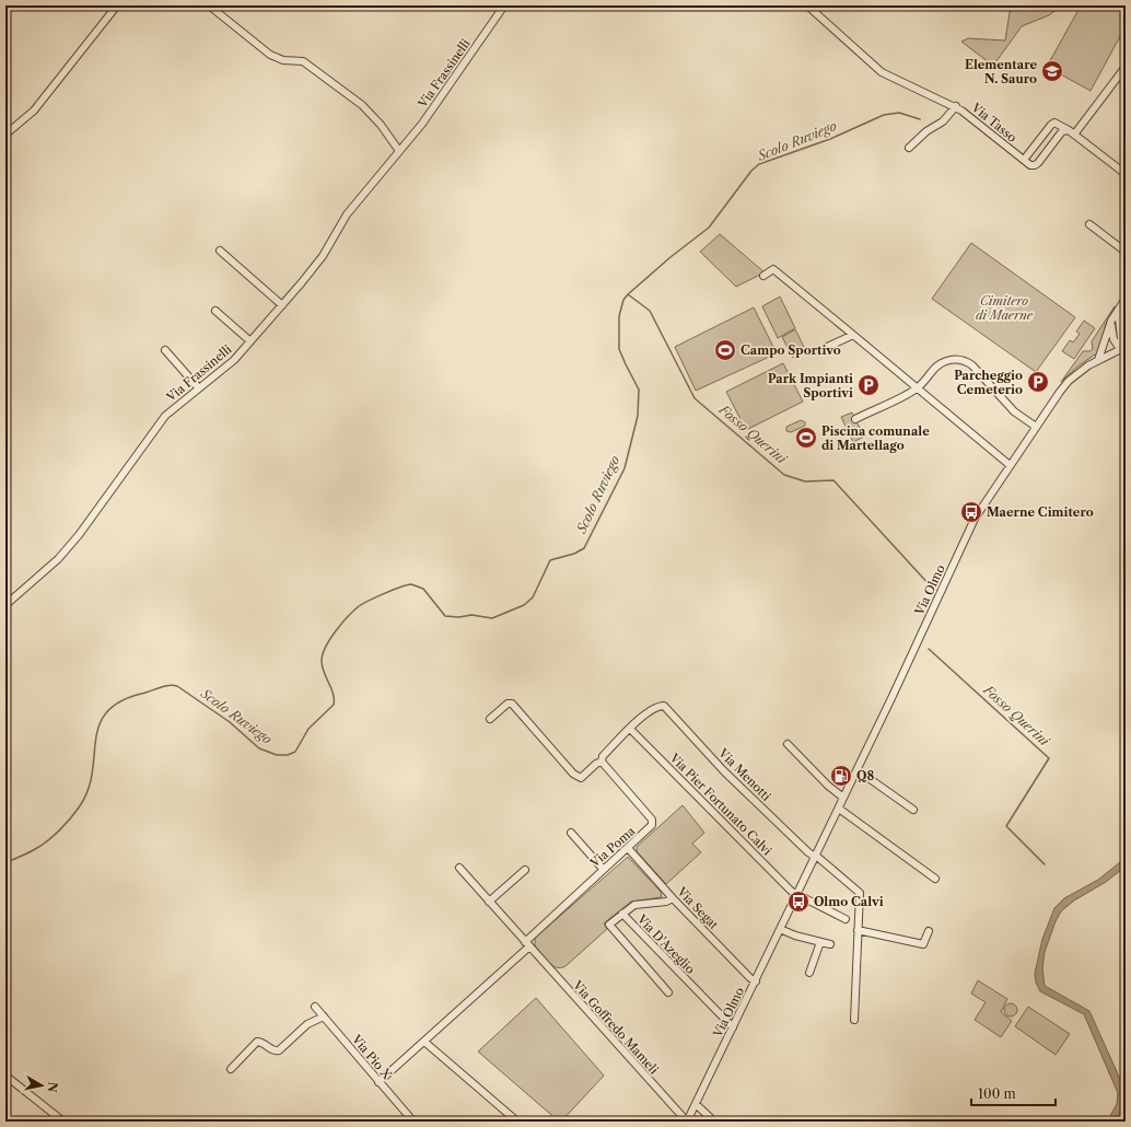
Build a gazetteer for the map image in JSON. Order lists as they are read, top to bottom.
{
  "streets": {
    "street": [
      "Via Frassinelli",
      "Via Tasso",
      "Via Olmo",
      "Via Menotti",
      "Via Pier Fortunato Calvi",
      "Via Poma",
      "Via Segat",
      "Via D'Azeglio",
      "Via Goffredo Mameli",
      "Via Pio X"
    ]
  },
  "crossings": [
    ["Via Olmo", "Via Menotti"],
    ["Via Olmo", "Via Pier Fortunato Calvi"],
    ["Via Olmo", "Via Segat"],
    ["Via Olmo", "Via D'Azeglio"],
    ["Via Olmo", "Via Goffredo Mameli"],
    ["Via Menotti", "Via Pier Fortunato Calvi"],
    ["Via Poma", "Via Segat"],
    ["Via Poma", "Via Goffredo Mameli"],
    ["Via Poma", "Via Pio X"],
    ["Via Segat", "Via D'Azeglio"]
  ],
  "water": ["Scolo Ruviego", "Fosso Querini"],
  "parks": ["Cimitero di Maerne"],
  "places": {
    "school or university": ["Elementare N. Sauro"],
    "sports": ["Campo Sportivo", "Piscina comunale di Martellago"],
    "parking": ["Parcheggio Cemeterio", "Park Impianti Sportivi"],
    "bus stop": ["Maerne Cimitero", "Olmo Calvi"],
    "fuel station": ["Q8"]
  },
  "scale_bar": "100 m",
  "north": "right"
}
